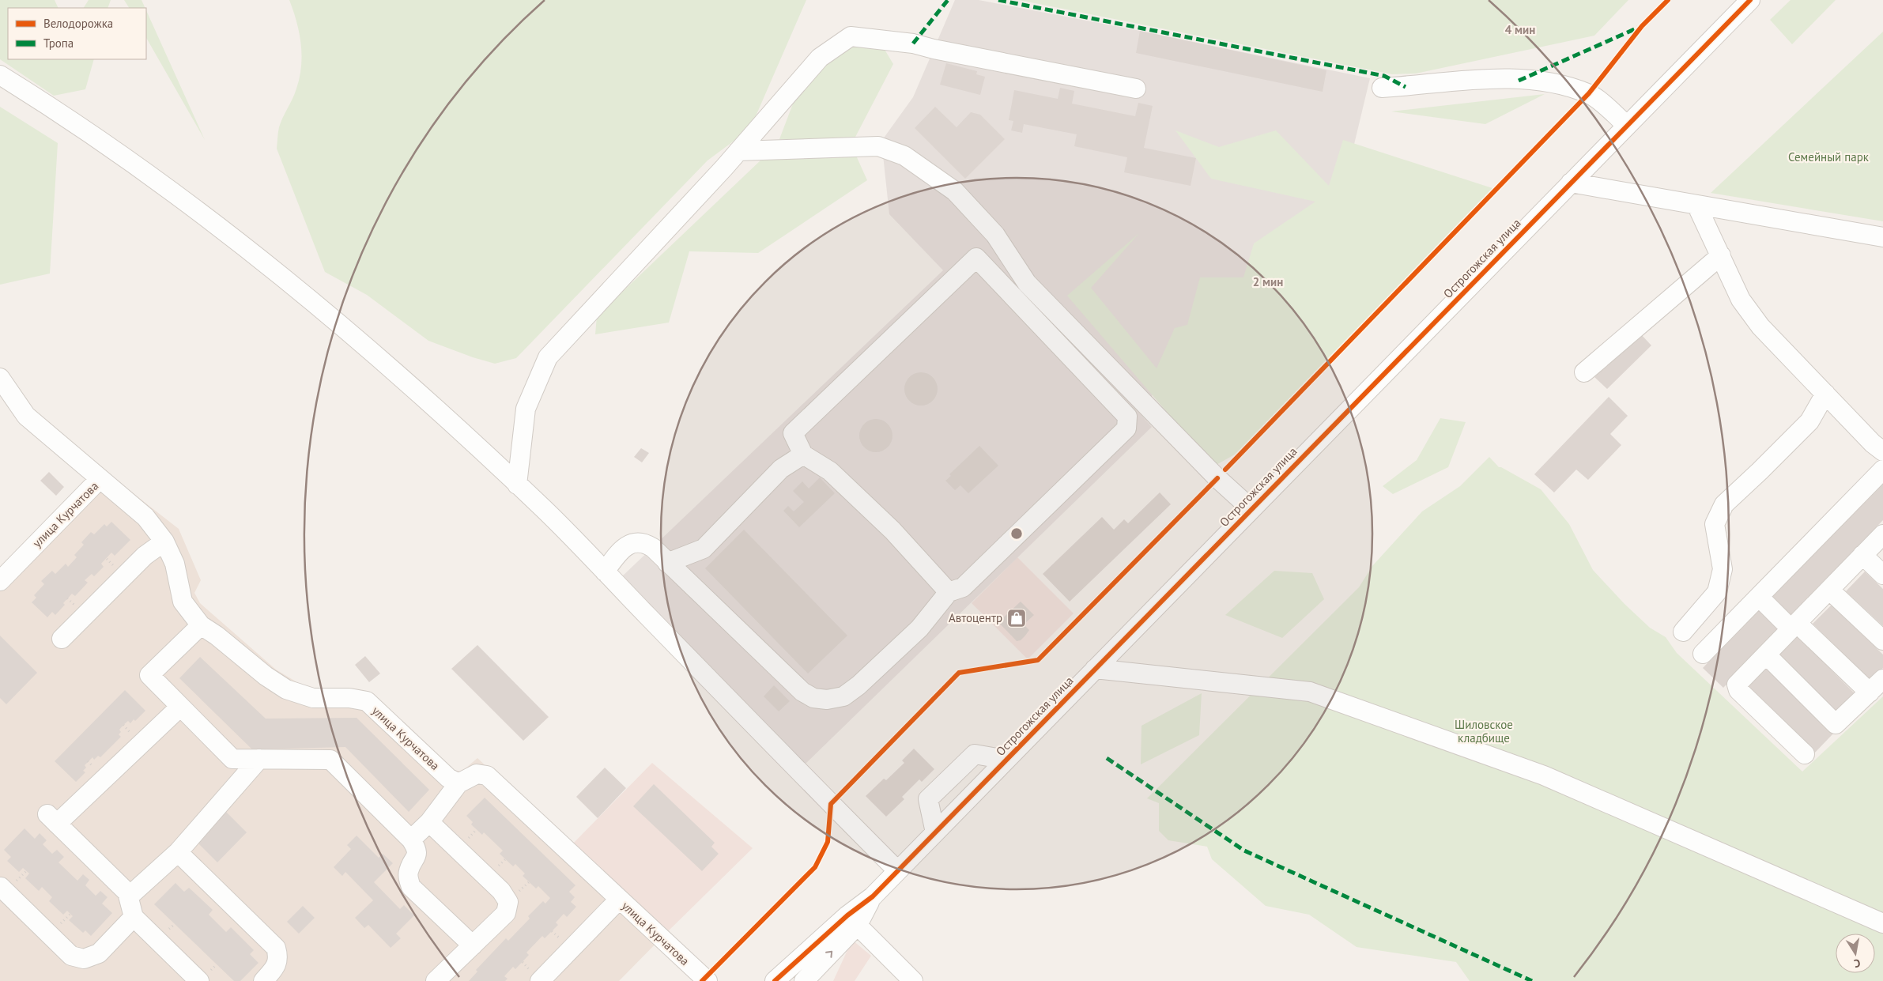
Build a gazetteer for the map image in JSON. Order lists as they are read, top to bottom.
{
  "streets": {
    "street": ["Острогожская улица", "улица Курчатова"]
  },
  "parks": ["Семейный парк", "Шиловское кладбище"],
  "places": {
    "shop": ["Автоцентр"]
  },
  "legend": ["Велодорожка", "Тропа"],
  "north": "bottom",
  "rings": ["4 мин", "2 мин"]
}
